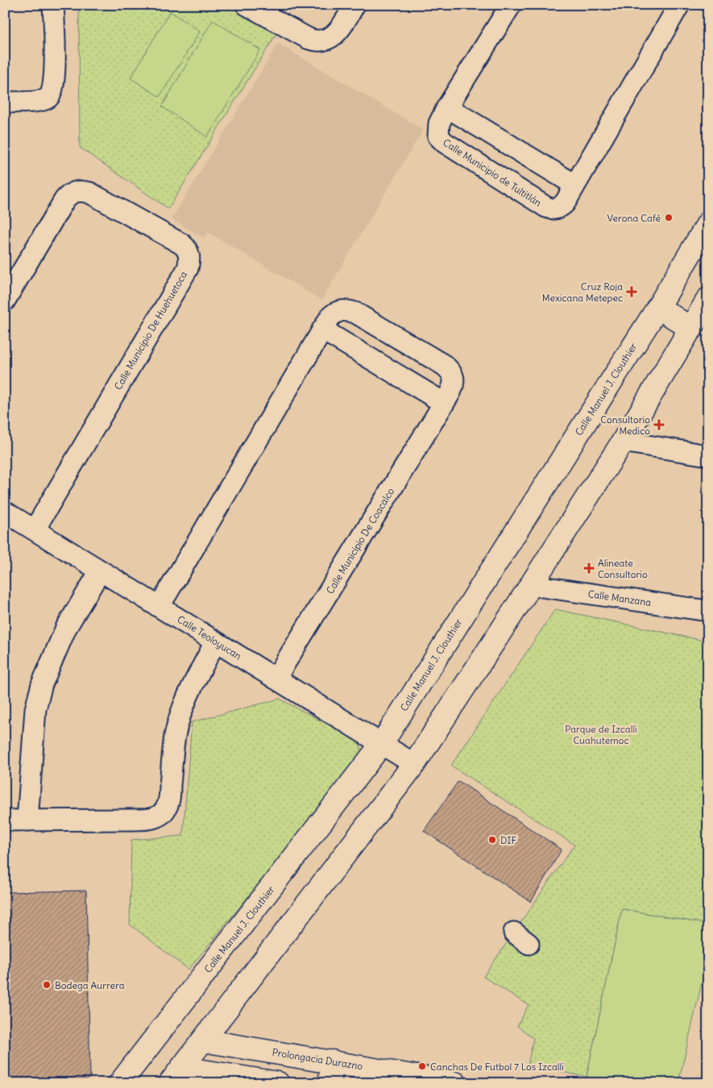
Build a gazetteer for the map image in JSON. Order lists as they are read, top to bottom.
{
  "streets": {
    "street": [
      "Calle Municipio de Tultitlán",
      "Calle Municipio De Huehuetoca",
      "Calle Manuel J. Clouthier",
      "Calle Municipio De Coacalco",
      "Calle Manzana",
      "Calle Teoloyucan",
      "Prolongacia Durazno"
    ]
  },
  "crossings": [
    ["Calle Municipio De Huehuetoca", "Calle Teoloyucan"],
    ["Calle Manuel J. Clouthier", "Calle Teoloyucan"],
    ["Calle Municipio De Coacalco", "Calle Teoloyucan"]
  ],
  "parks": ["Parque de Izcalli Cuahutemoc"],
  "places": {
    "other": [
      "Verona Café",
      "DIF",
      "Bodega Aurrera",
      "Canchas De Futbol 7 Los Izcalli"
    ],
    "health": ["Cruz Roja Mexicana Metepec", "Consultorio Medico", "Alineate Consultorio"]
  }
}
